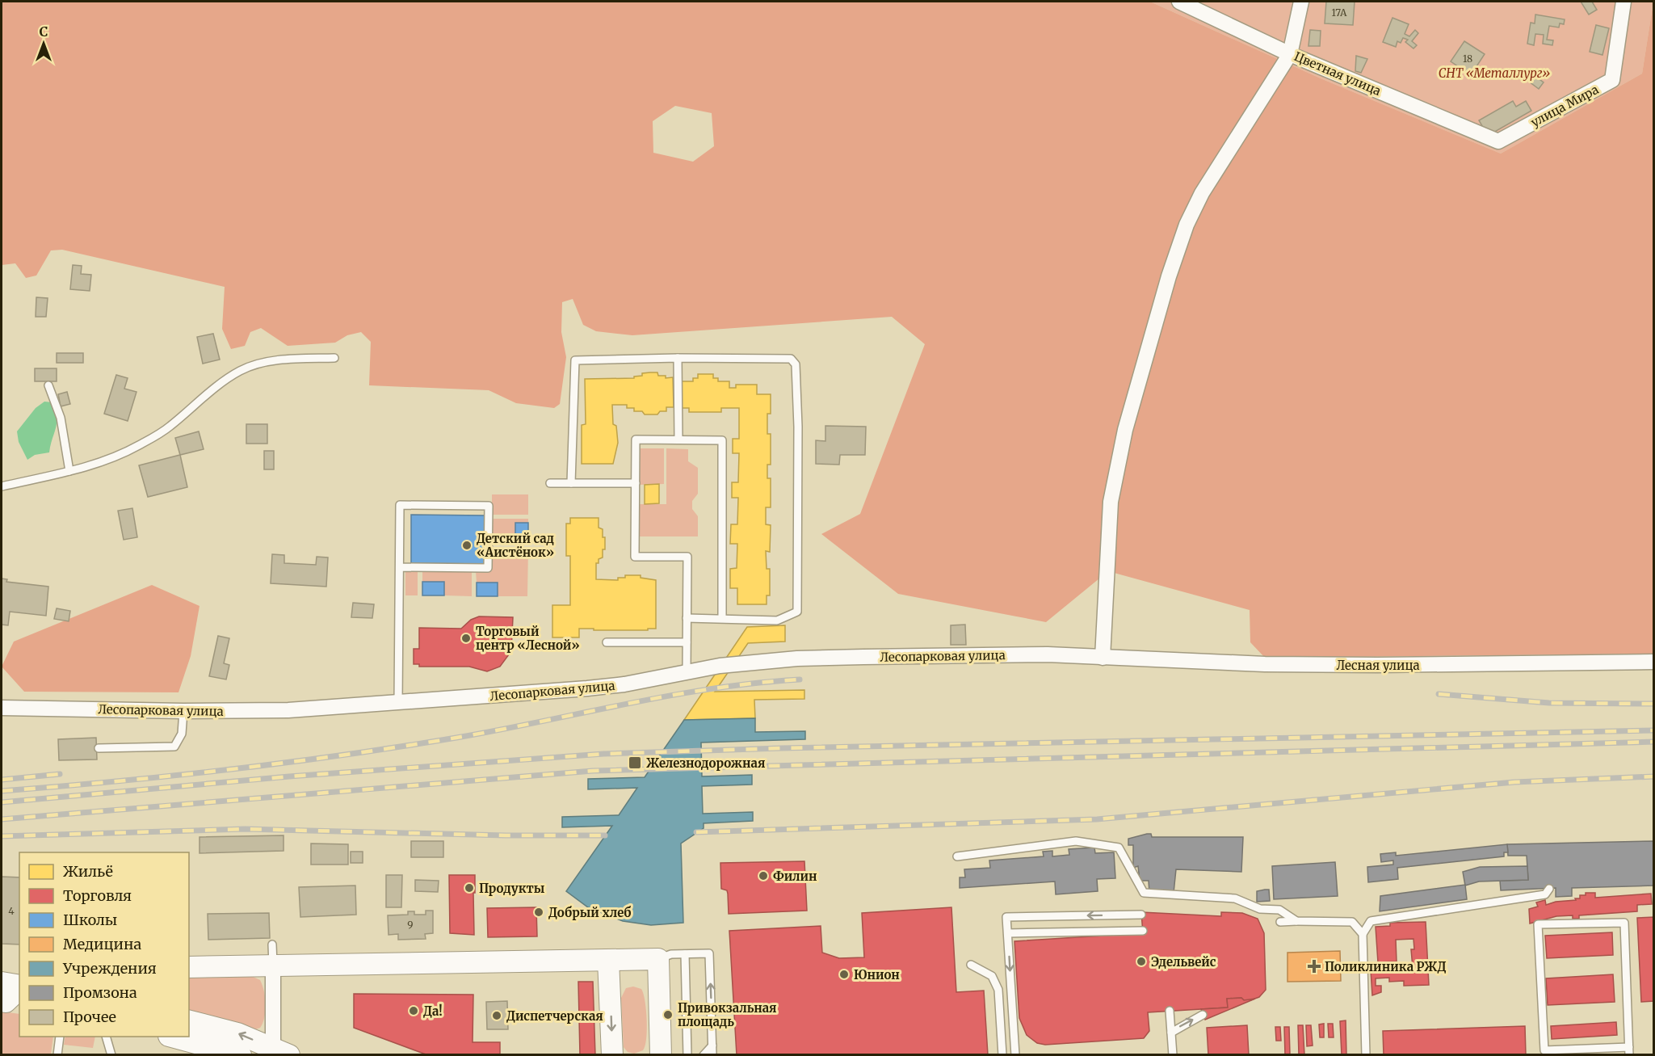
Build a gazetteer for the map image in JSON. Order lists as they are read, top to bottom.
{
  "streets": {
    "street": [
      "Цветная улица",
      "улица Мира",
      "Лесопарковая улица",
      "Лесная улица"
    ]
  },
  "crossings": [
    ["Цветная улица", "улица Мира"],
    ["Лесопарковая улица", "Лесная улица"]
  ],
  "parks": ["СНТ «Металлург»"],
  "places": {
    "other": [
      "Детский сад «Аистёнок»",
      "Торговый центр «Лесной»",
      "Филин",
      "Продукты",
      "Добрый хлеб",
      "Эдельвейс",
      "Юнион",
      "Да!",
      "Привокзальная площадь",
      "Диспетчерская"
    ],
    "transit": ["Железнодорожная"],
    "health": ["Поликлиника РЖД"]
  },
  "house_numbers": [
    "17А",
    "18",
    "4",
    "9"
  ],
  "legend": [
    "Жильё",
    "Торговля",
    "Школы",
    "Медицина",
    "Учреждения",
    "Промзона",
    "Прочее"
  ],
  "north": "top"
}
